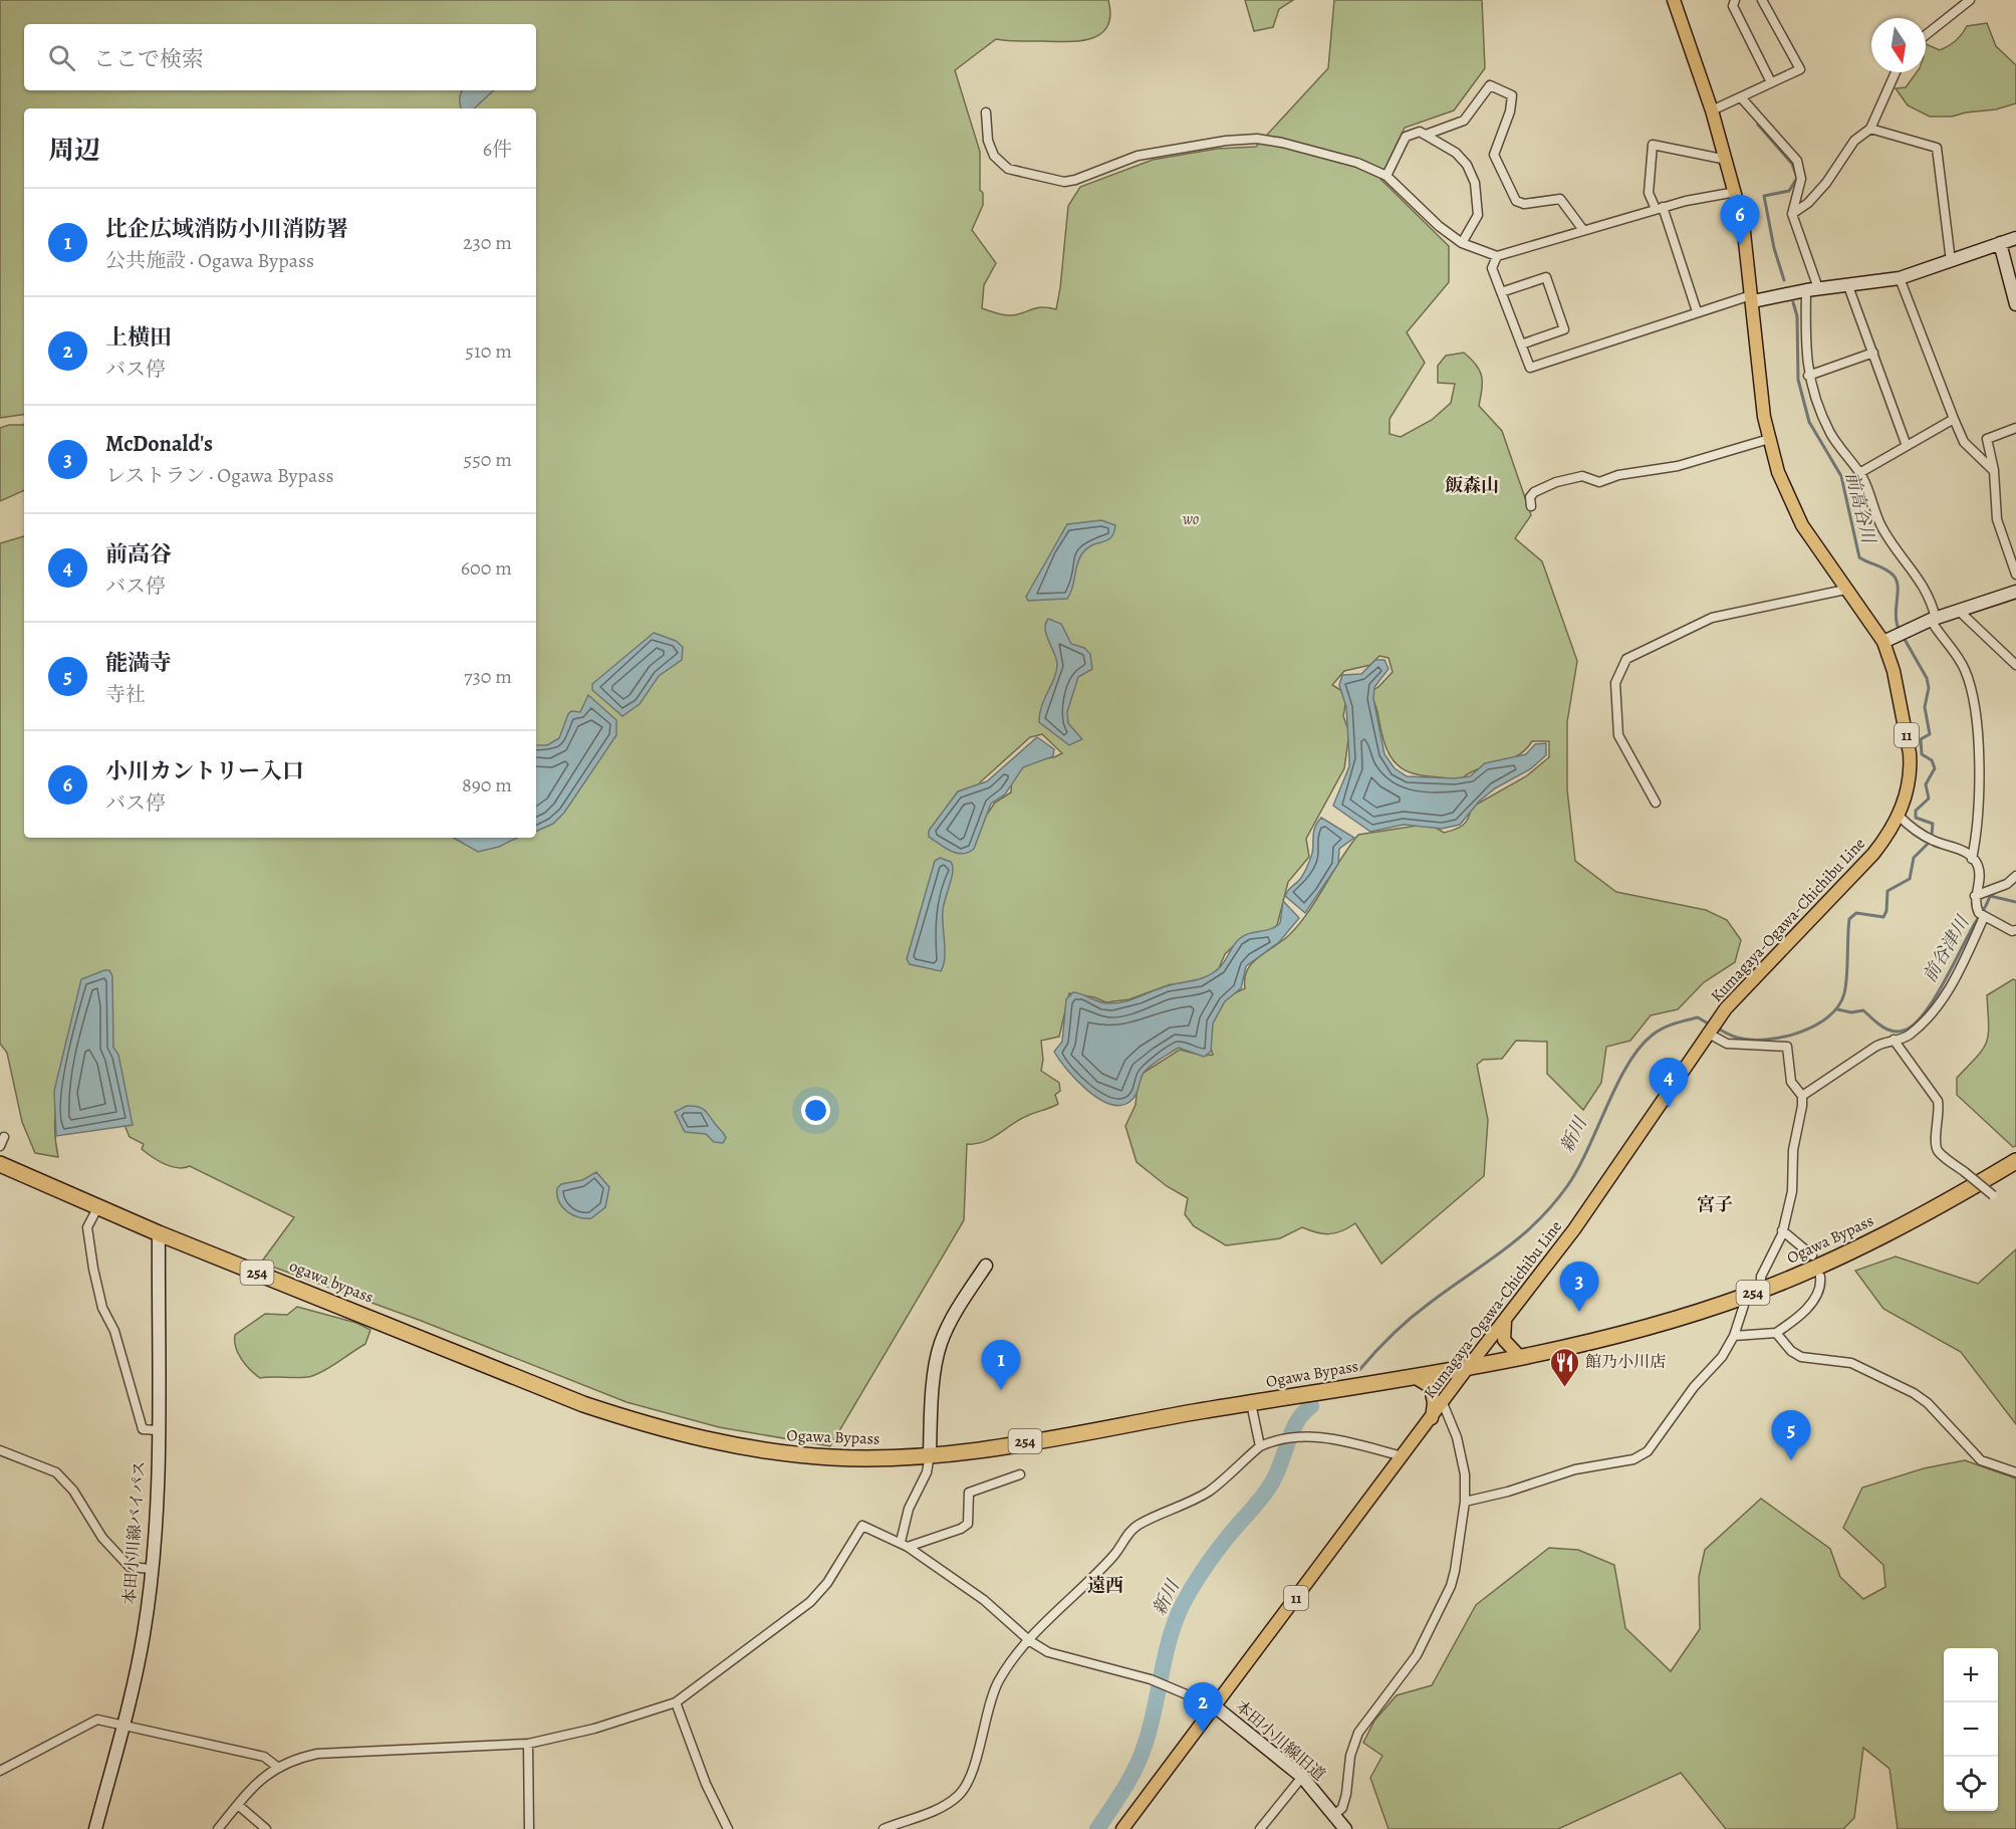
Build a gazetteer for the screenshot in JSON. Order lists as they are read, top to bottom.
{
  "streets": {
    "highway": ["Ogawa Bypass", "254"],
    "main road": ["11", "Kumagaya-Ogawa-Chichibu Line"],
    "street": ["本田小川線バイパス", "本田小川線旧道"]
  },
  "crossings": [
    ["Kumagaya-Ogawa-Chichibu Line", "Ogawa Bypass"],
    ["Kumagaya-Ogawa-Chichibu Line", "本田小川線旧道"],
    ["Ogawa Bypass", "254"],
    ["Ogawa Bypass", "本田小川線バイパス"],
    ["254", "本田小川線バイパス"]
  ],
  "districts": ["飯森山", "宮子", "遠西"],
  "water": ["前高谷川", "前谷津川", "新川"],
  "parks": ["wo"],
  "places": {
    "restaurant": ["館乃小川店"]
  },
  "north": "bottom",
  "page": {
    "search": "ここで検索",
    "heading": ["周辺", "6件"],
    "list": [
      {
        "mark": "1",
        "name": "比企広域消防小川消防署",
        "note": "公共施設 · Ogawa Bypass",
        "value": "230 m"
      },
      {
        "mark": "2",
        "name": "上横田",
        "note": "バス停",
        "value": "510 m"
      },
      {
        "mark": "3",
        "name": "McDonald's",
        "note": "レストラン · Ogawa Bypass",
        "value": "550 m"
      },
      {
        "mark": "4",
        "name": "前高谷",
        "note": "バス停",
        "value": "600 m"
      },
      {
        "mark": "5",
        "name": "能満寺",
        "note": "寺社",
        "value": "730 m"
      },
      {
        "mark": "6",
        "name": "小川カントリー入口",
        "note": "バス停",
        "value": "890 m"
      }
    ],
    "pins": [
      "6",
      "4",
      "3",
      "1",
      "5",
      "2"
    ],
    "map_buttons": ["+", "−"]
  }
}
